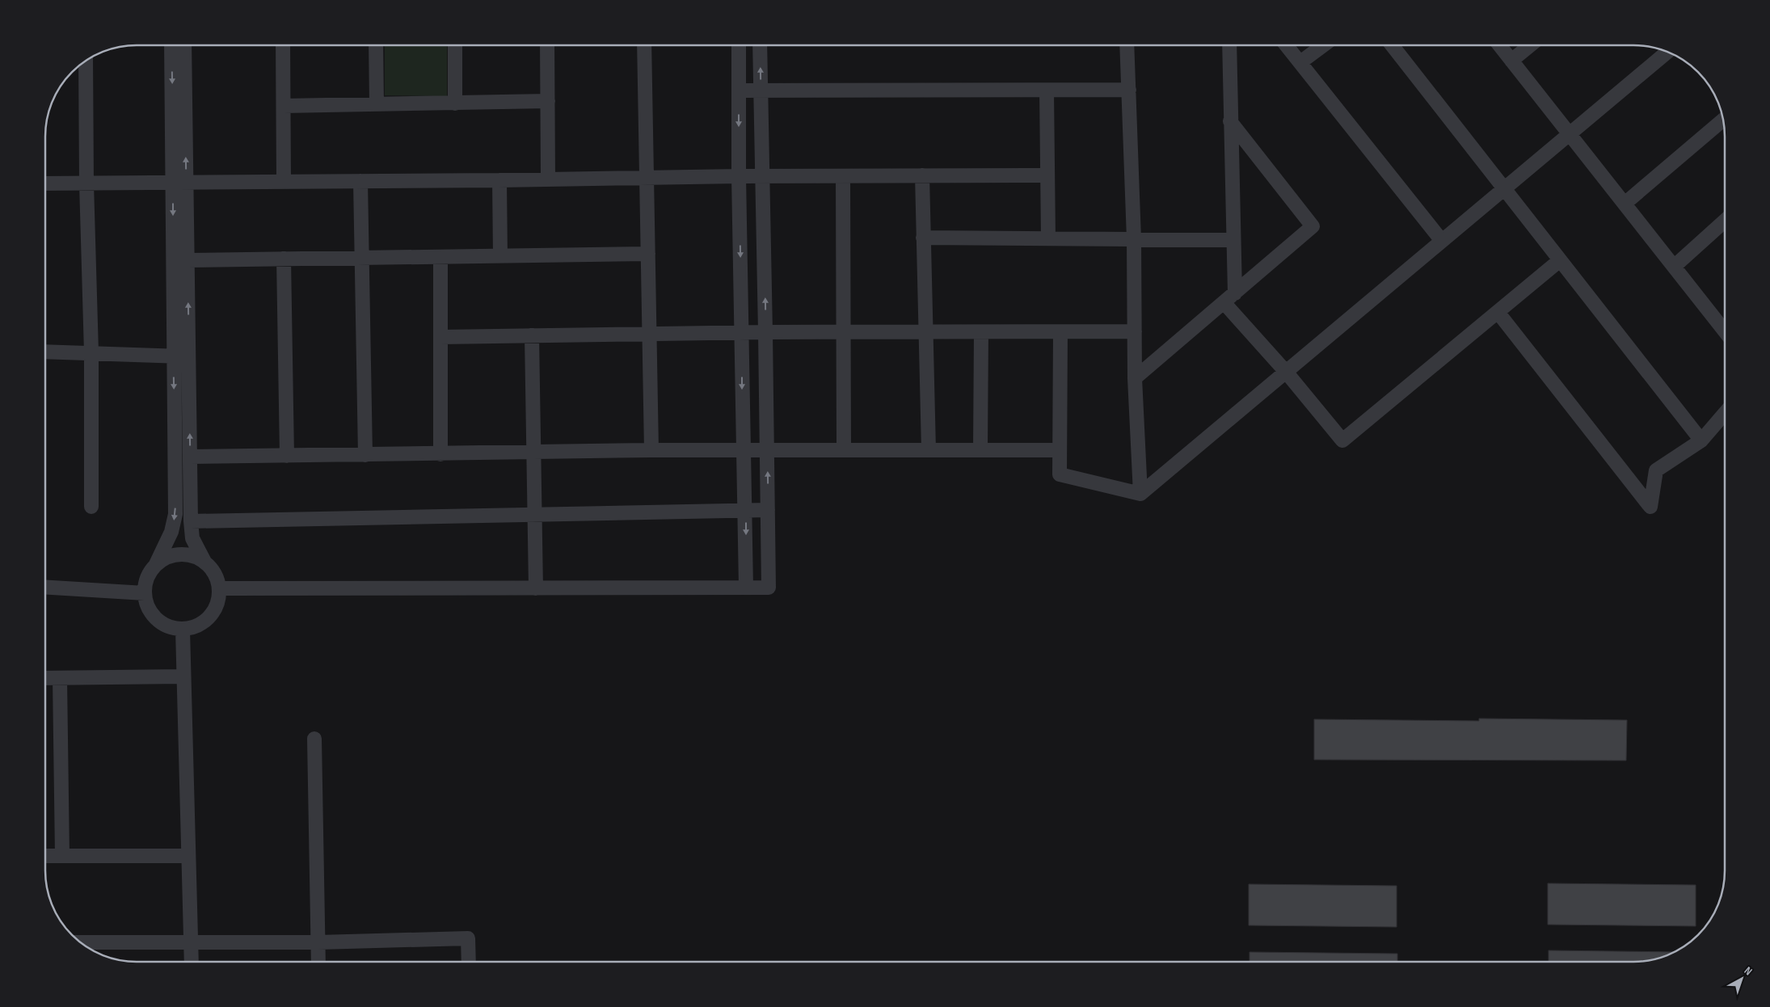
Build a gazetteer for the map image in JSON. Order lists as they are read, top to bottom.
{
  "north": "top right"
}
